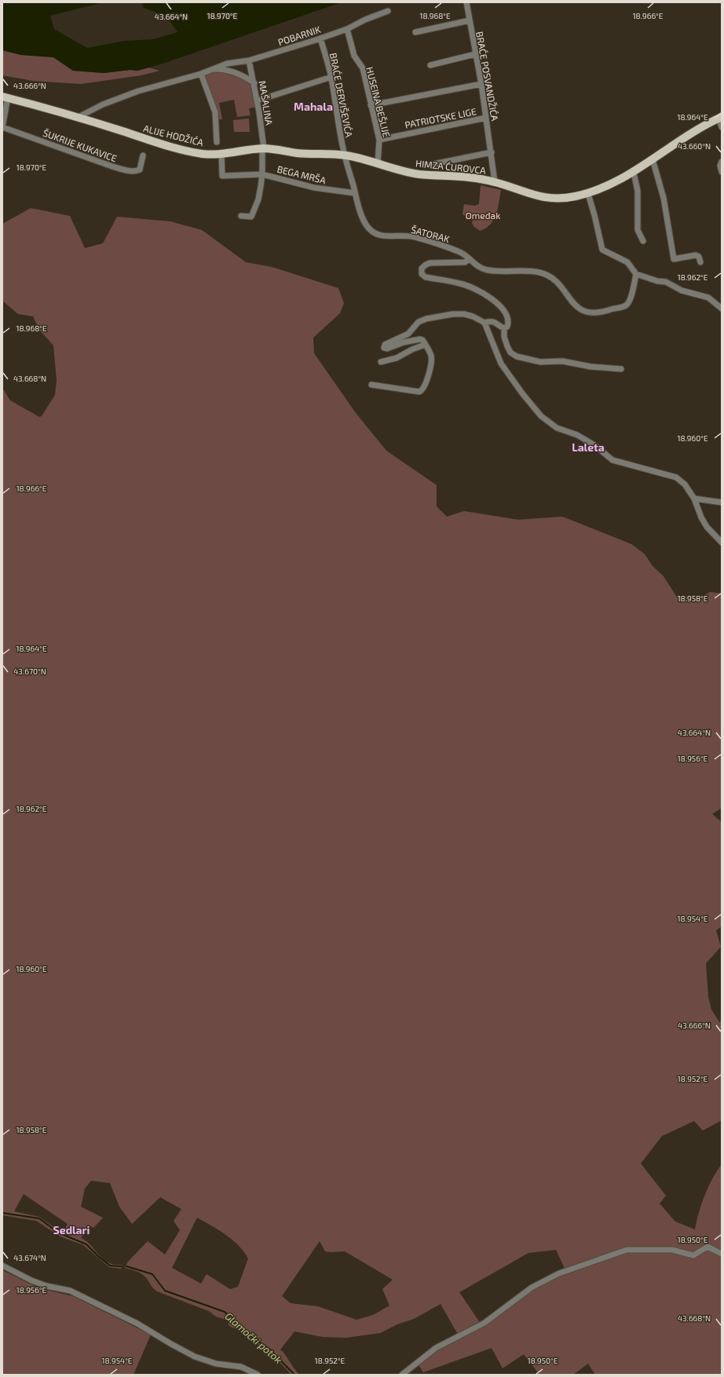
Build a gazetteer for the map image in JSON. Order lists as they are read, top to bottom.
{
  "streets": {
    "main road": ["ALIJE HODŽIĆA", "HIMZA ĆUROVCA"],
    "street": [
      "POBARNIK",
      "BRAĆE POSVANDŽIĆA",
      "BRAĆE DERVIŠEVIĆA",
      "HUSEINA BEŠLIJE",
      "MAŠALINA",
      "PATRIOTSKE LIGE",
      "ŠUKRIJE KUKAVICE",
      "BEGA MRŠA",
      "ŠATORAK"
    ]
  },
  "crossings": [
    ["POBARNIK", "BRAĆE DERVIŠEVIĆA"],
    ["POBARNIK", "HUSEINA BEŠLIJE"],
    ["POBARNIK", "MAŠALINA"],
    ["POBARNIK", "ALIJE HODŽIĆA"],
    ["BRAĆE POSVANDŽIĆA", "PATRIOTSKE LIGE"],
    ["BRAĆE POSVANDŽIĆA", "HIMZA ĆUROVCA"],
    ["BRAĆE DERVIŠEVIĆA", "ALIJE HODŽIĆA"],
    ["BRAĆE DERVIŠEVIĆA", "HIMZA ĆUROVCA"],
    ["BRAĆE DERVIŠEVIĆA", "ŠATORAK"],
    ["HUSEINA BEŠLIJE", "PATRIOTSKE LIGE"],
    ["HUSEINA BEŠLIJE", "HIMZA ĆUROVCA"],
    ["MAŠALINA", "ALIJE HODŽIĆA"],
    ["MAŠALINA", "BEGA MRŠA"],
    ["ALIJE HODŽIĆA", "HIMZA ĆUROVCA"],
    ["ALIJE HODŽIĆA", "BEGA MRŠA"],
    ["ALIJE HODŽIĆA", "ŠATORAK"],
    ["HIMZA ĆUROVCA", "ŠATORAK"],
    ["BEGA MRŠA", "ŠATORAK"]
  ],
  "districts": ["Mahala", "Laleta", "Sedlari"],
  "water": ["Glamočki potok"],
  "parks": ["Omeđak"],
  "coordinates": [
    "18.970°E",
    "18.968°E",
    "18.966°E",
    "43.664°N",
    "43.666°N",
    "18.964°E",
    "43.660°N",
    "18.962°E",
    "43.668°N",
    "18.960°E",
    "18.958°E",
    "43.670°N",
    "18.956°E",
    "18.954°E",
    "18.952°E",
    "18.950°E",
    "43.674°N"
  ]
}
